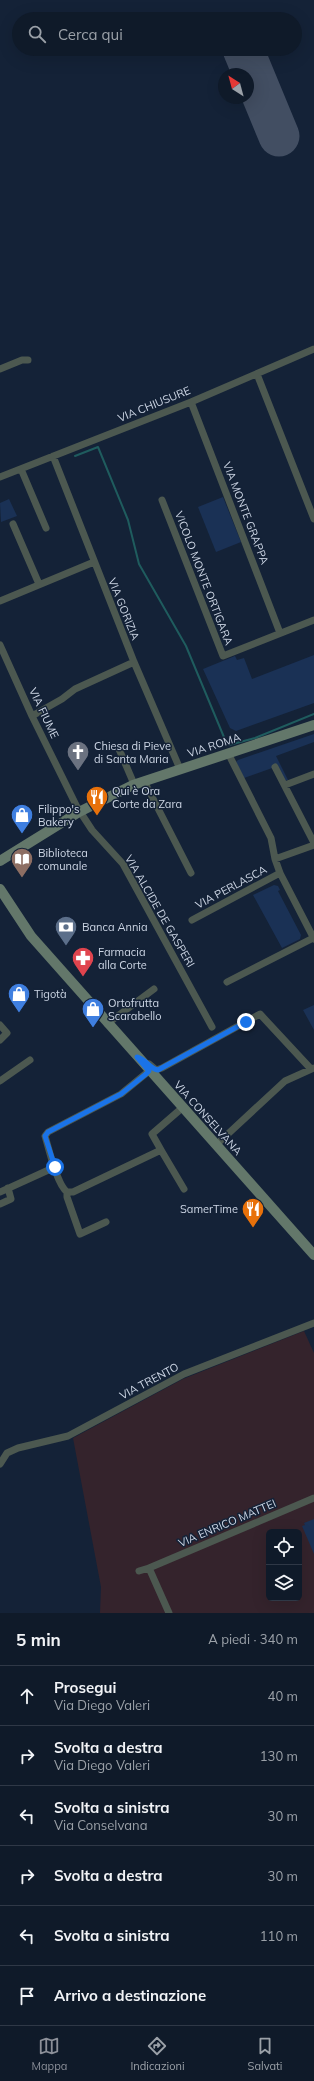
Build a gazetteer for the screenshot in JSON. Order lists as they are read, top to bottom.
{
  "streets": {
    "main road": ["VIA ROMA", "VIA CONSELVANA"],
    "street": [
      "VIA CHIUSURE",
      "VIA MONTE GRAPPA",
      "VICOLO MONTE ORTIGARA",
      "VIA GORIZIA",
      "VIA FIUME",
      "VIA PERLASCA",
      "VIA ALCIDE DE GASPERI",
      "VIA TRENTO",
      "VIA ENRICO MATTEI"
    ]
  },
  "crossings": [
    ["VIA CHIUSURE", "VIA MONTE GRAPPA"],
    ["VIA CHIUSURE", "VIA GORIZIA"],
    ["VIA MONTE GRAPPA", "VICOLO MONTE ORTIGARA"],
    ["VIA GORIZIA", "VIA ROMA"],
    ["VIA FIUME", "VIA ROMA"],
    ["VIA FIUME", "VIA ALCIDE DE GASPERI"],
    ["VIA ROMA", "VIA PERLASCA"],
    ["VIA ROMA", "VIA ALCIDE DE GASPERI"]
  ],
  "places": {
    "church": ["Chiesa di Pieve di Santa Maria"],
    "restaurant": ["Qui è Ora Corte da Zara", "SamerTime"],
    "shop": ["Filippo's Bakery", "Tigotà", "Ortofrutta Scarabello"],
    "library": ["Biblioteca comunale"],
    "bank": ["Banca Annia"],
    "pharmacy": ["Farmacia alla Corte"]
  },
  "north": "top left",
  "page": {
    "search": "Cerca qui",
    "heading": ["5 min", "A piedi · 340 m"],
    "list": [
      ["Prosegui", "Via Diego Valeri", "40 m"],
      ["Svolta a destra", "Via Diego Valeri", "130 m"],
      ["Svolta a sinistra", "Via Conselvana", "30 m"],
      ["Svolta a destra", "30 m"],
      ["Svolta a sinistra", "110 m"],
      "Arrivo a destinazione"
    ],
    "nav": ["Mappa", "Indicazioni", "Salvati"]
  }
}
